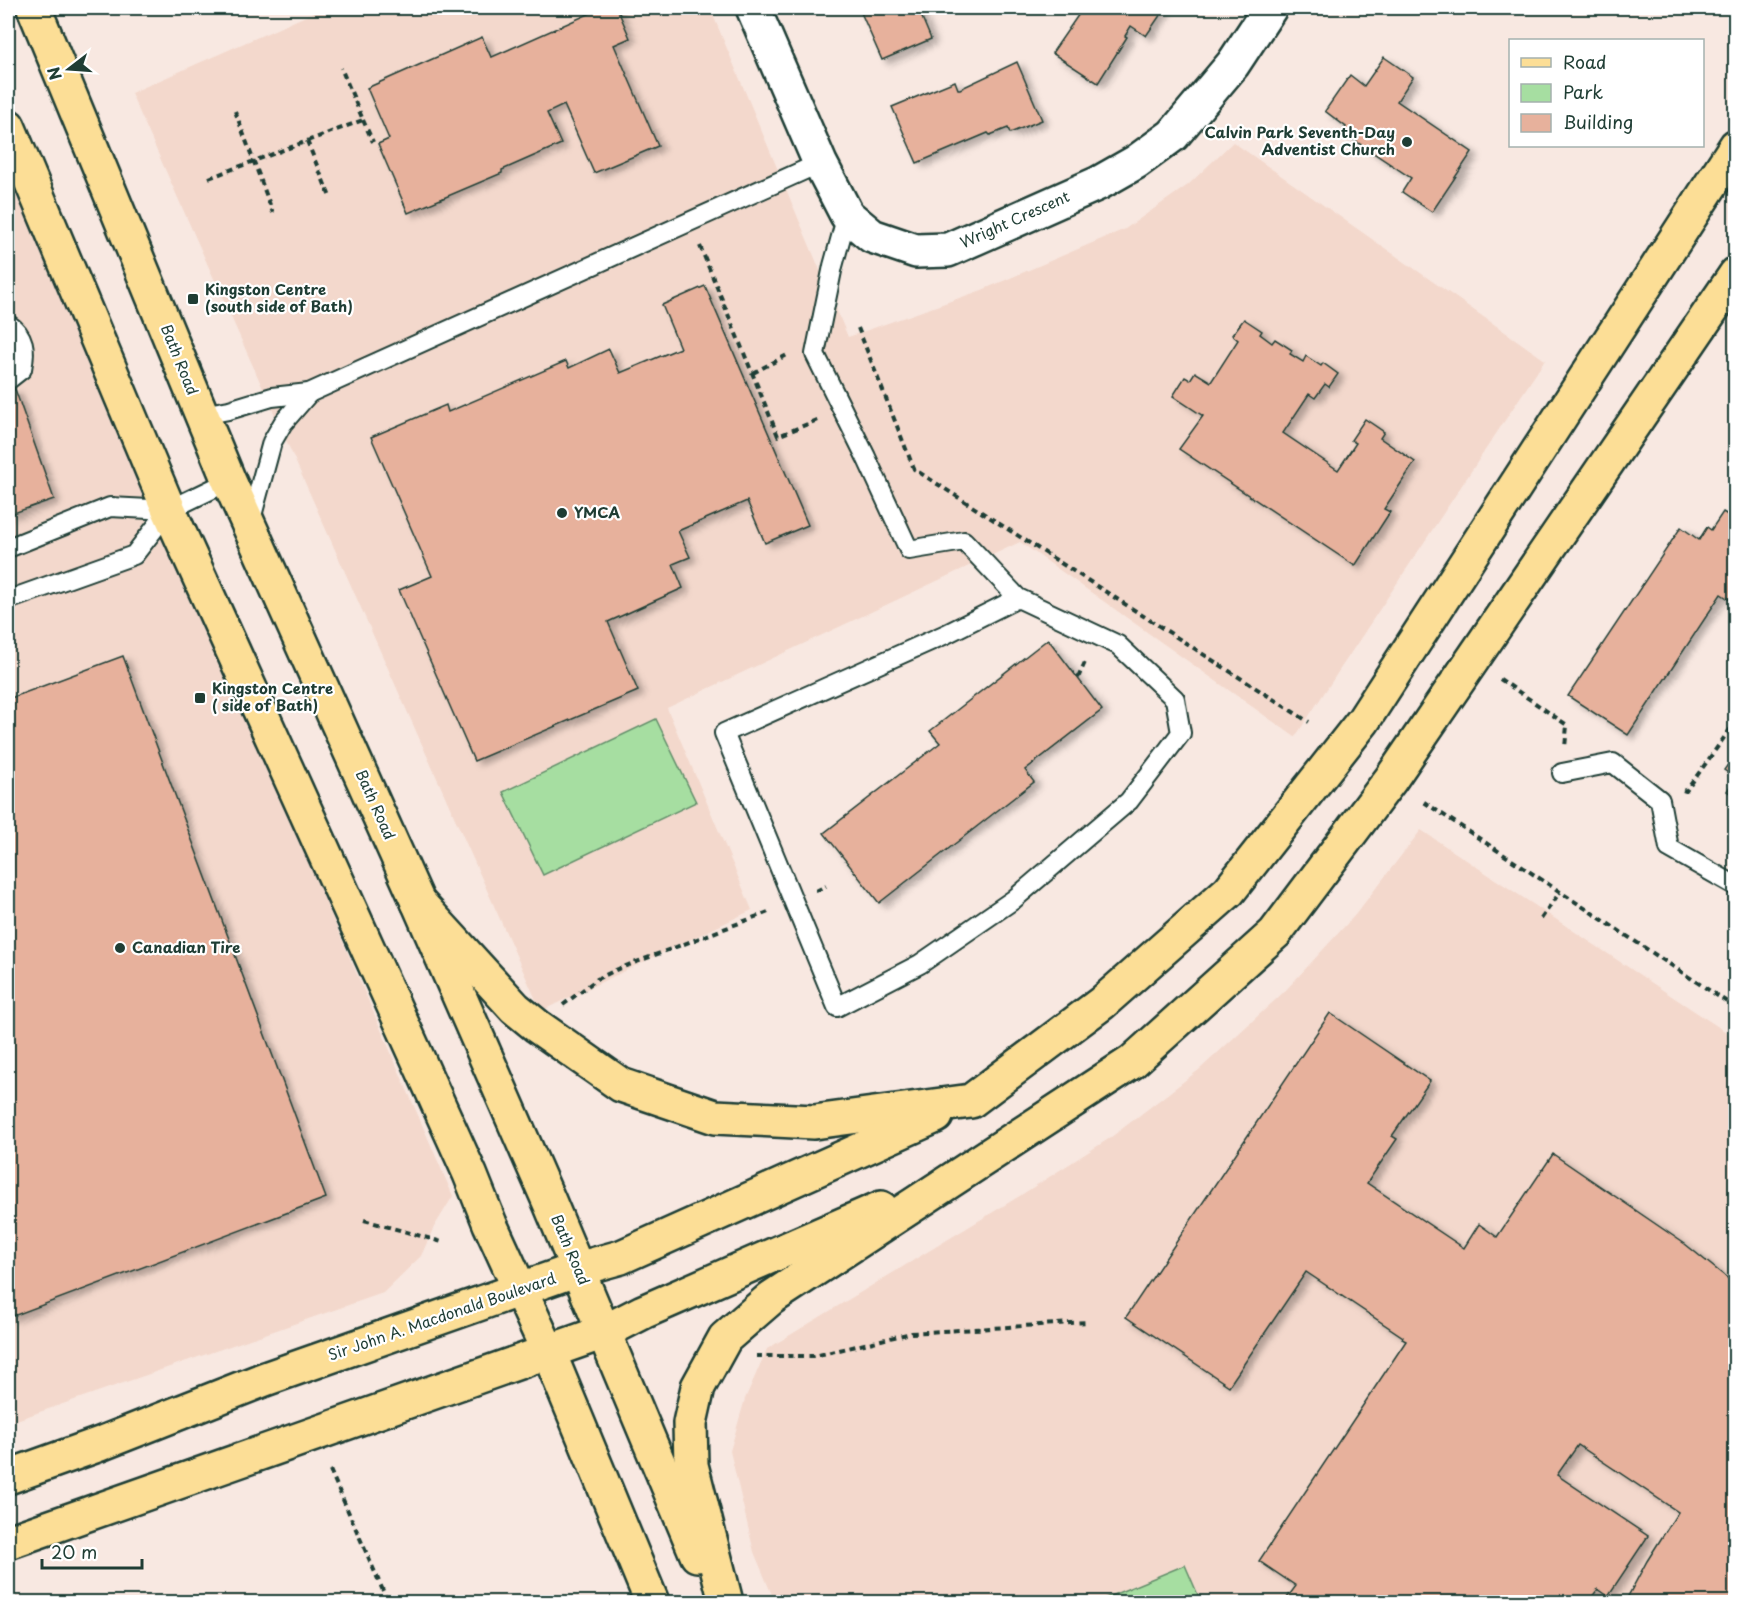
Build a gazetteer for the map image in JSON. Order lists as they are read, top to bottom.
{
  "streets": {
    "main road": ["Bath Road", "Sir John A. Macdonald Boulevard"],
    "street": ["Wright Crescent"]
  },
  "crossings": [
    ["Bath Road", "Sir John A. Macdonald Boulevard"]
  ],
  "places": {
    "other": ["Calvin Park Seventh-Day Adventist Church", "YMCA", "Canadian Tire"],
    "transit": ["Kingston Centre (south side of Bath)", "Kingston Centre ( side of Bath)"]
  },
  "legend": ["Road", "Park", "Building"],
  "scale_bar": "20 m",
  "north": "left"
}
